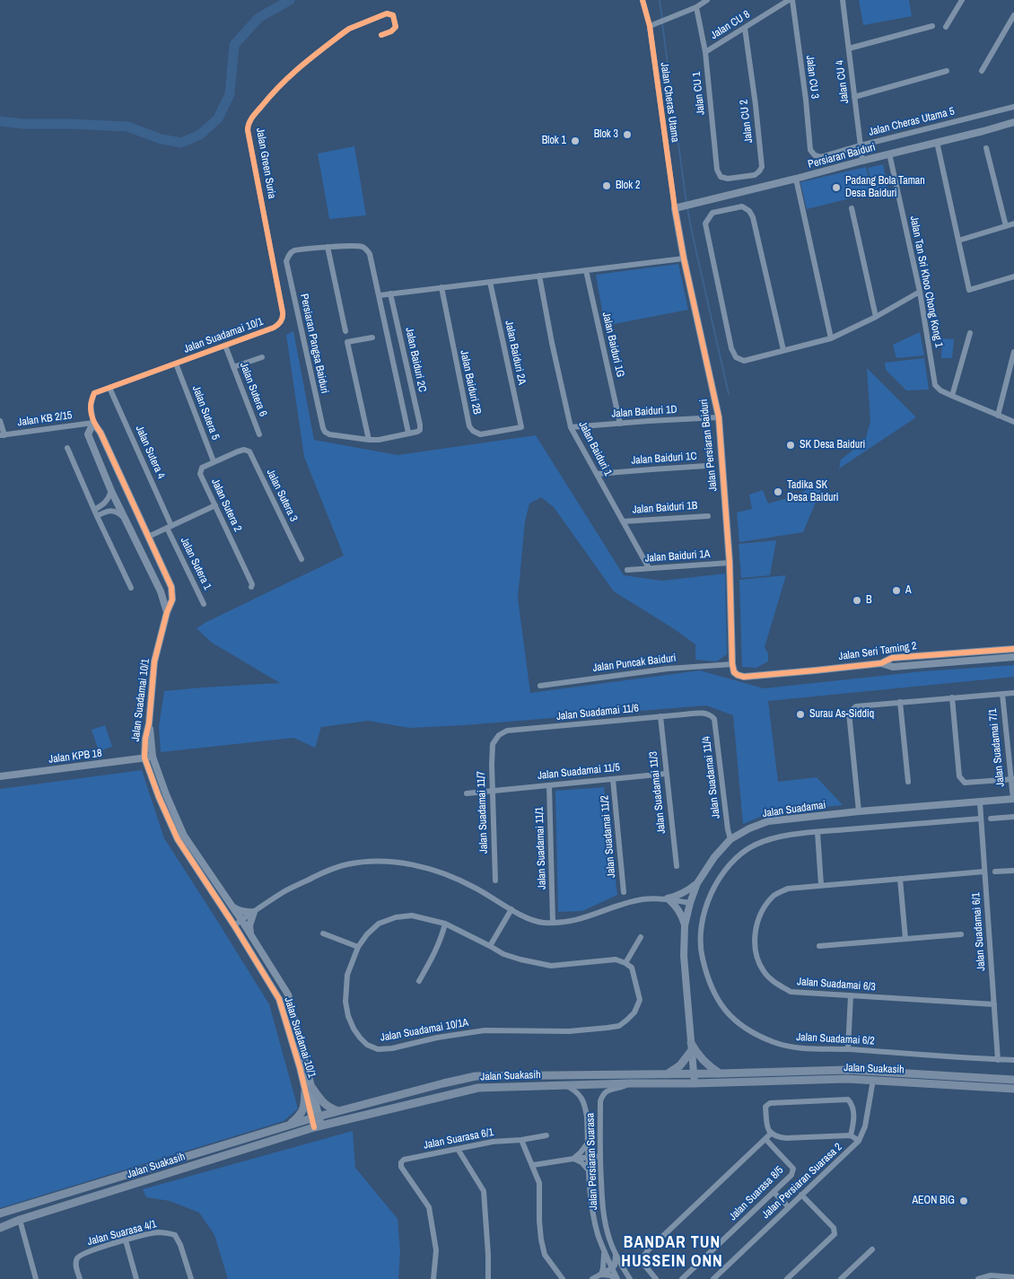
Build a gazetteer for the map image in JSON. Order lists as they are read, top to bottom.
{
  "streets": {
    "main road": ["Jalan Suakasih"],
    "street": [
      "Jalan CU 8",
      "Jalan CU 3",
      "Jalan CU 4",
      "Jalan CU 1",
      "Jalan Cheras Utama",
      "Jalan CU 2",
      "Jalan Cheras Utama 5",
      "Persiaran Baiduri",
      "Jalan Green Suria",
      "Jalan Tan Sri Khoo Chong Kong 1",
      "Jalan Suadamai 10/1",
      "Persiaran Pangsa Baiduri",
      "Jalan Baiduri 1G",
      "Jalan Baiduri 2A",
      "Jalan Baiduri 2C",
      "Jalan Baiduri 2B",
      "Jalan Sutera 6",
      "Jalan Baiduri 1D",
      "Jalan Sutera 5",
      "Jalan KB 2/15",
      "Jalan Persiaran Baiduri",
      "Jalan Baiduri 1",
      "Jalan Sutera 4",
      "Jalan Baiduri 1C",
      "Jalan Sutera 3",
      "Jalan Sutera 2",
      "Jalan Baiduri 1B",
      "Jalan Baiduri 1A",
      "Jalan Sutera 1",
      "Jalan Seri Taming 2",
      "Jalan Puncak Baiduri",
      "Jalan Suadamai 11/6",
      "Jalan Suadamai 7/1",
      "Jalan KPB 18",
      "Jalan Suadamai 11/5",
      "Jalan Suadamai 11/4",
      "Jalan Suadamai 11/3",
      "Jalan Suadamai",
      "Jalan Suadamai 11/7",
      "Jalan Suadamai 11/2",
      "Jalan Suadamai 11/1",
      "Jalan Suadamai 6/1",
      "Jalan Suadamai 6/3",
      "Jalan Suadamai 10/1A",
      "Jalan Suadamai 6/2",
      "Jalan Suarasa 6/1",
      "Jalan Persiaran Suarasa",
      "Jalan Persiaran Suarasa 2",
      "Jalan Suarasa 8/5",
      "Jalan Suarasa 4/1"
    ]
  },
  "crossings": [
    ["Jalan CU 8", "Jalan CU 3"],
    ["Jalan CU 8", "Jalan CU 1"],
    ["Jalan CU 8", "Jalan CU 2"],
    ["Jalan CU 3", "Jalan Cheras Utama 5"],
    ["Jalan CU 4", "Jalan Cheras Utama 5"],
    ["Jalan CU 4", "Persiaran Baiduri"],
    ["Jalan CU 1", "Jalan CU 2"],
    ["Jalan Cheras Utama", "Persiaran Baiduri"],
    ["Jalan Cheras Utama", "Jalan Persiaran Baiduri"],
    ["Persiaran Baiduri", "Jalan Tan Sri Khoo Chong Kong 1"],
    ["Persiaran Baiduri", "Jalan Persiaran Baiduri"],
    ["Jalan Green Suria", "Jalan Suadamai 10/1"],
    ["Jalan Suadamai 10/1", "Jalan Sutera 6"],
    ["Jalan Suadamai 10/1", "Jalan Sutera 5"],
    ["Jalan Suadamai 10/1", "Jalan KB 2/15"],
    ["Jalan Suadamai 10/1", "Jalan Sutera 4"],
    ["Jalan Suadamai 10/1", "Jalan KPB 18"],
    ["Jalan Suadamai 10/1", "Jalan Suakasih"],
    ["Persiaran Pangsa Baiduri", "Jalan Baiduri 2C"],
    ["Jalan Baiduri 1G", "Jalan Baiduri 1D"],
    ["Jalan Baiduri 2A", "Jalan Baiduri 2B"],
    ["Jalan Baiduri 1D", "Jalan Persiaran Baiduri"],
    ["Jalan Baiduri 1D", "Jalan Baiduri 1"],
    ["Jalan Sutera 5", "Jalan Sutera 2"],
    ["Jalan Persiaran Baiduri", "Jalan Baiduri 1A"],
    ["Jalan Persiaran Baiduri", "Jalan Seri Taming 2"],
    ["Jalan Persiaran Baiduri", "Jalan Puncak Baiduri"],
    ["Jalan Baiduri 1", "Jalan Baiduri 1C"],
    ["Jalan Baiduri 1", "Jalan Baiduri 1B"],
    ["Jalan Baiduri 1", "Jalan Baiduri 1A"],
    ["Jalan Sutera 4", "Jalan Sutera 1"],
    ["Jalan Sutera 3", "Jalan Sutera 2"],
    ["Jalan Seri Taming 2", "Jalan Puncak Baiduri"],
    ["Jalan Suadamai 11/6", "Jalan Suadamai 11/4"],
    ["Jalan Suadamai 11/6", "Jalan Suadamai 11/3"],
    ["Jalan Suadamai 11/6", "Jalan Suadamai 11/7"],
    ["Jalan Suadamai 7/1", "Jalan Suadamai"],
    ["Jalan Suadamai 11/5", "Jalan Suadamai 11/3"],
    ["Jalan Suadamai 11/5", "Jalan Suadamai 11/7"],
    ["Jalan Suadamai 11/5", "Jalan Suadamai 11/2"],
    ["Jalan Suadamai 11/5", "Jalan Suadamai 11/1"],
    ["Jalan Suadamai 11/4", "Jalan Suadamai"],
    ["Jalan Suadamai", "Jalan Suadamai 6/1"],
    ["Jalan Suadamai", "Jalan Suakasih"],
    ["Jalan Suadamai 6/1", "Jalan Suadamai 6/3"],
    ["Jalan Suadamai 6/1", "Jalan Suadamai 6/2"],
    ["Jalan Suakasih", "Jalan Persiaran Suarasa"],
    ["Jalan Suakasih", "Jalan Persiaran Suarasa 2"]
  ],
  "districts": ["BANDAR TUN HUSSEIN ONN"],
  "places": [
    "Blok 3",
    "Blok 1",
    "Blok 2",
    "Padang Bola Taman Desa Baiduri",
    "SK Desa Baiduri",
    "Tadika SK Desa Baiduri",
    "A",
    "B",
    "Surau As-Siddiq",
    "AEON BiG"
  ]
}
